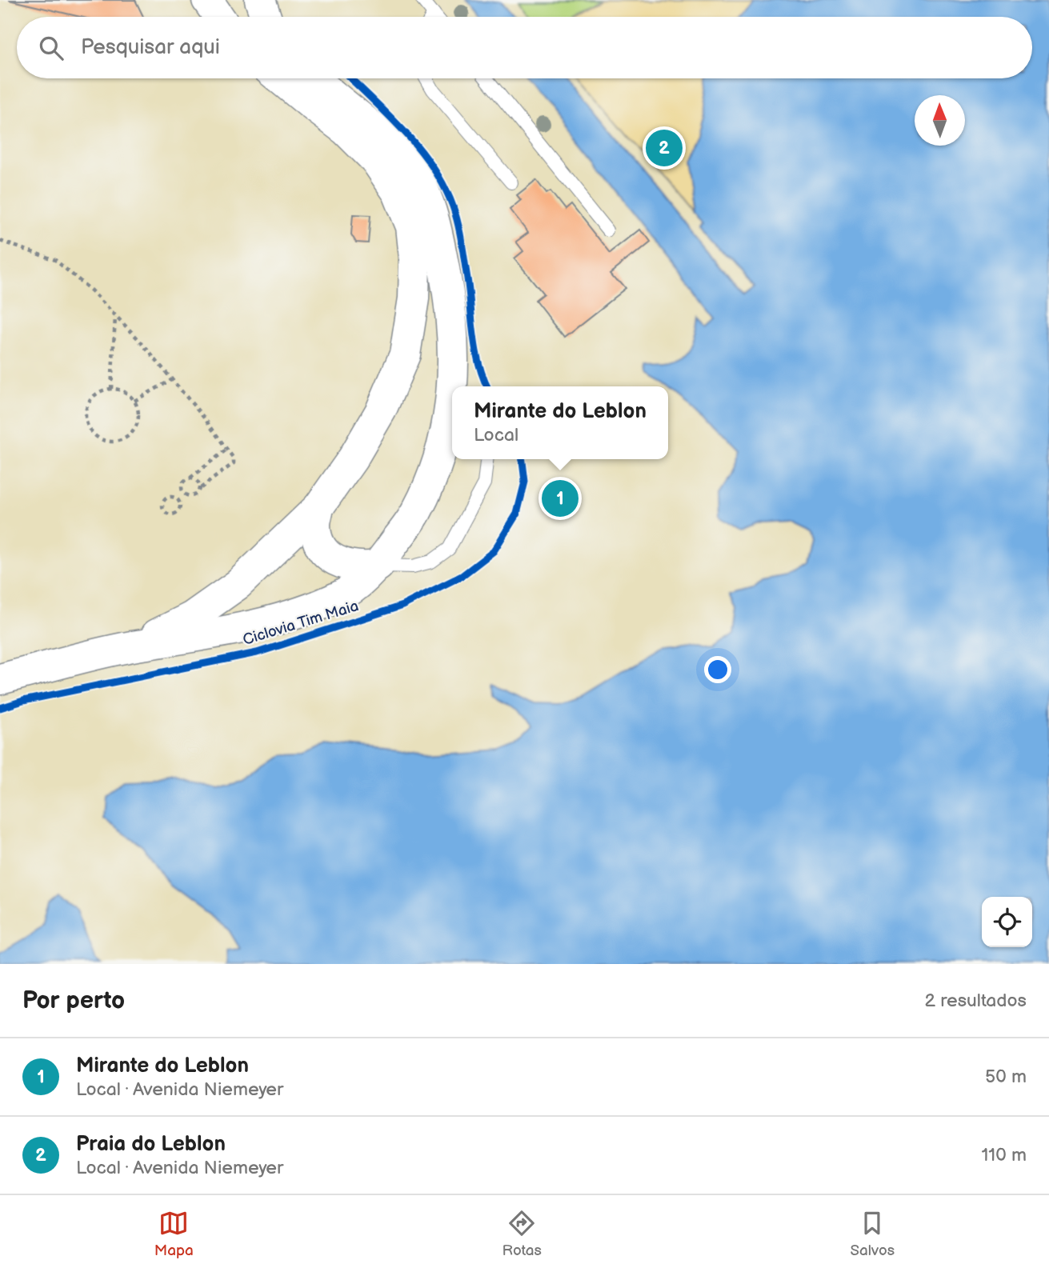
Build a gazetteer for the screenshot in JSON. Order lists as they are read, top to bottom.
{
  "streets": {
    "cycle path": ["Ciclovia Tim Maia"]
  },
  "north": "top",
  "page": {
    "search": "Pesquisar aqui",
    "pins": ["2", "1"],
    "popup": ["Mirante do Leblon", "Local"],
    "heading": ["Por perto", "2 resultados"],
    "list": [
      {
        "mark": "1",
        "name": "Mirante do Leblon",
        "note": "Local · Avenida Niemeyer",
        "value": "50 m"
      },
      {
        "mark": "2",
        "name": "Praia do Leblon",
        "note": "Local · Avenida Niemeyer",
        "value": "110 m"
      }
    ],
    "nav": ["Mapa", "Rotas", "Salvos"]
  }
}
